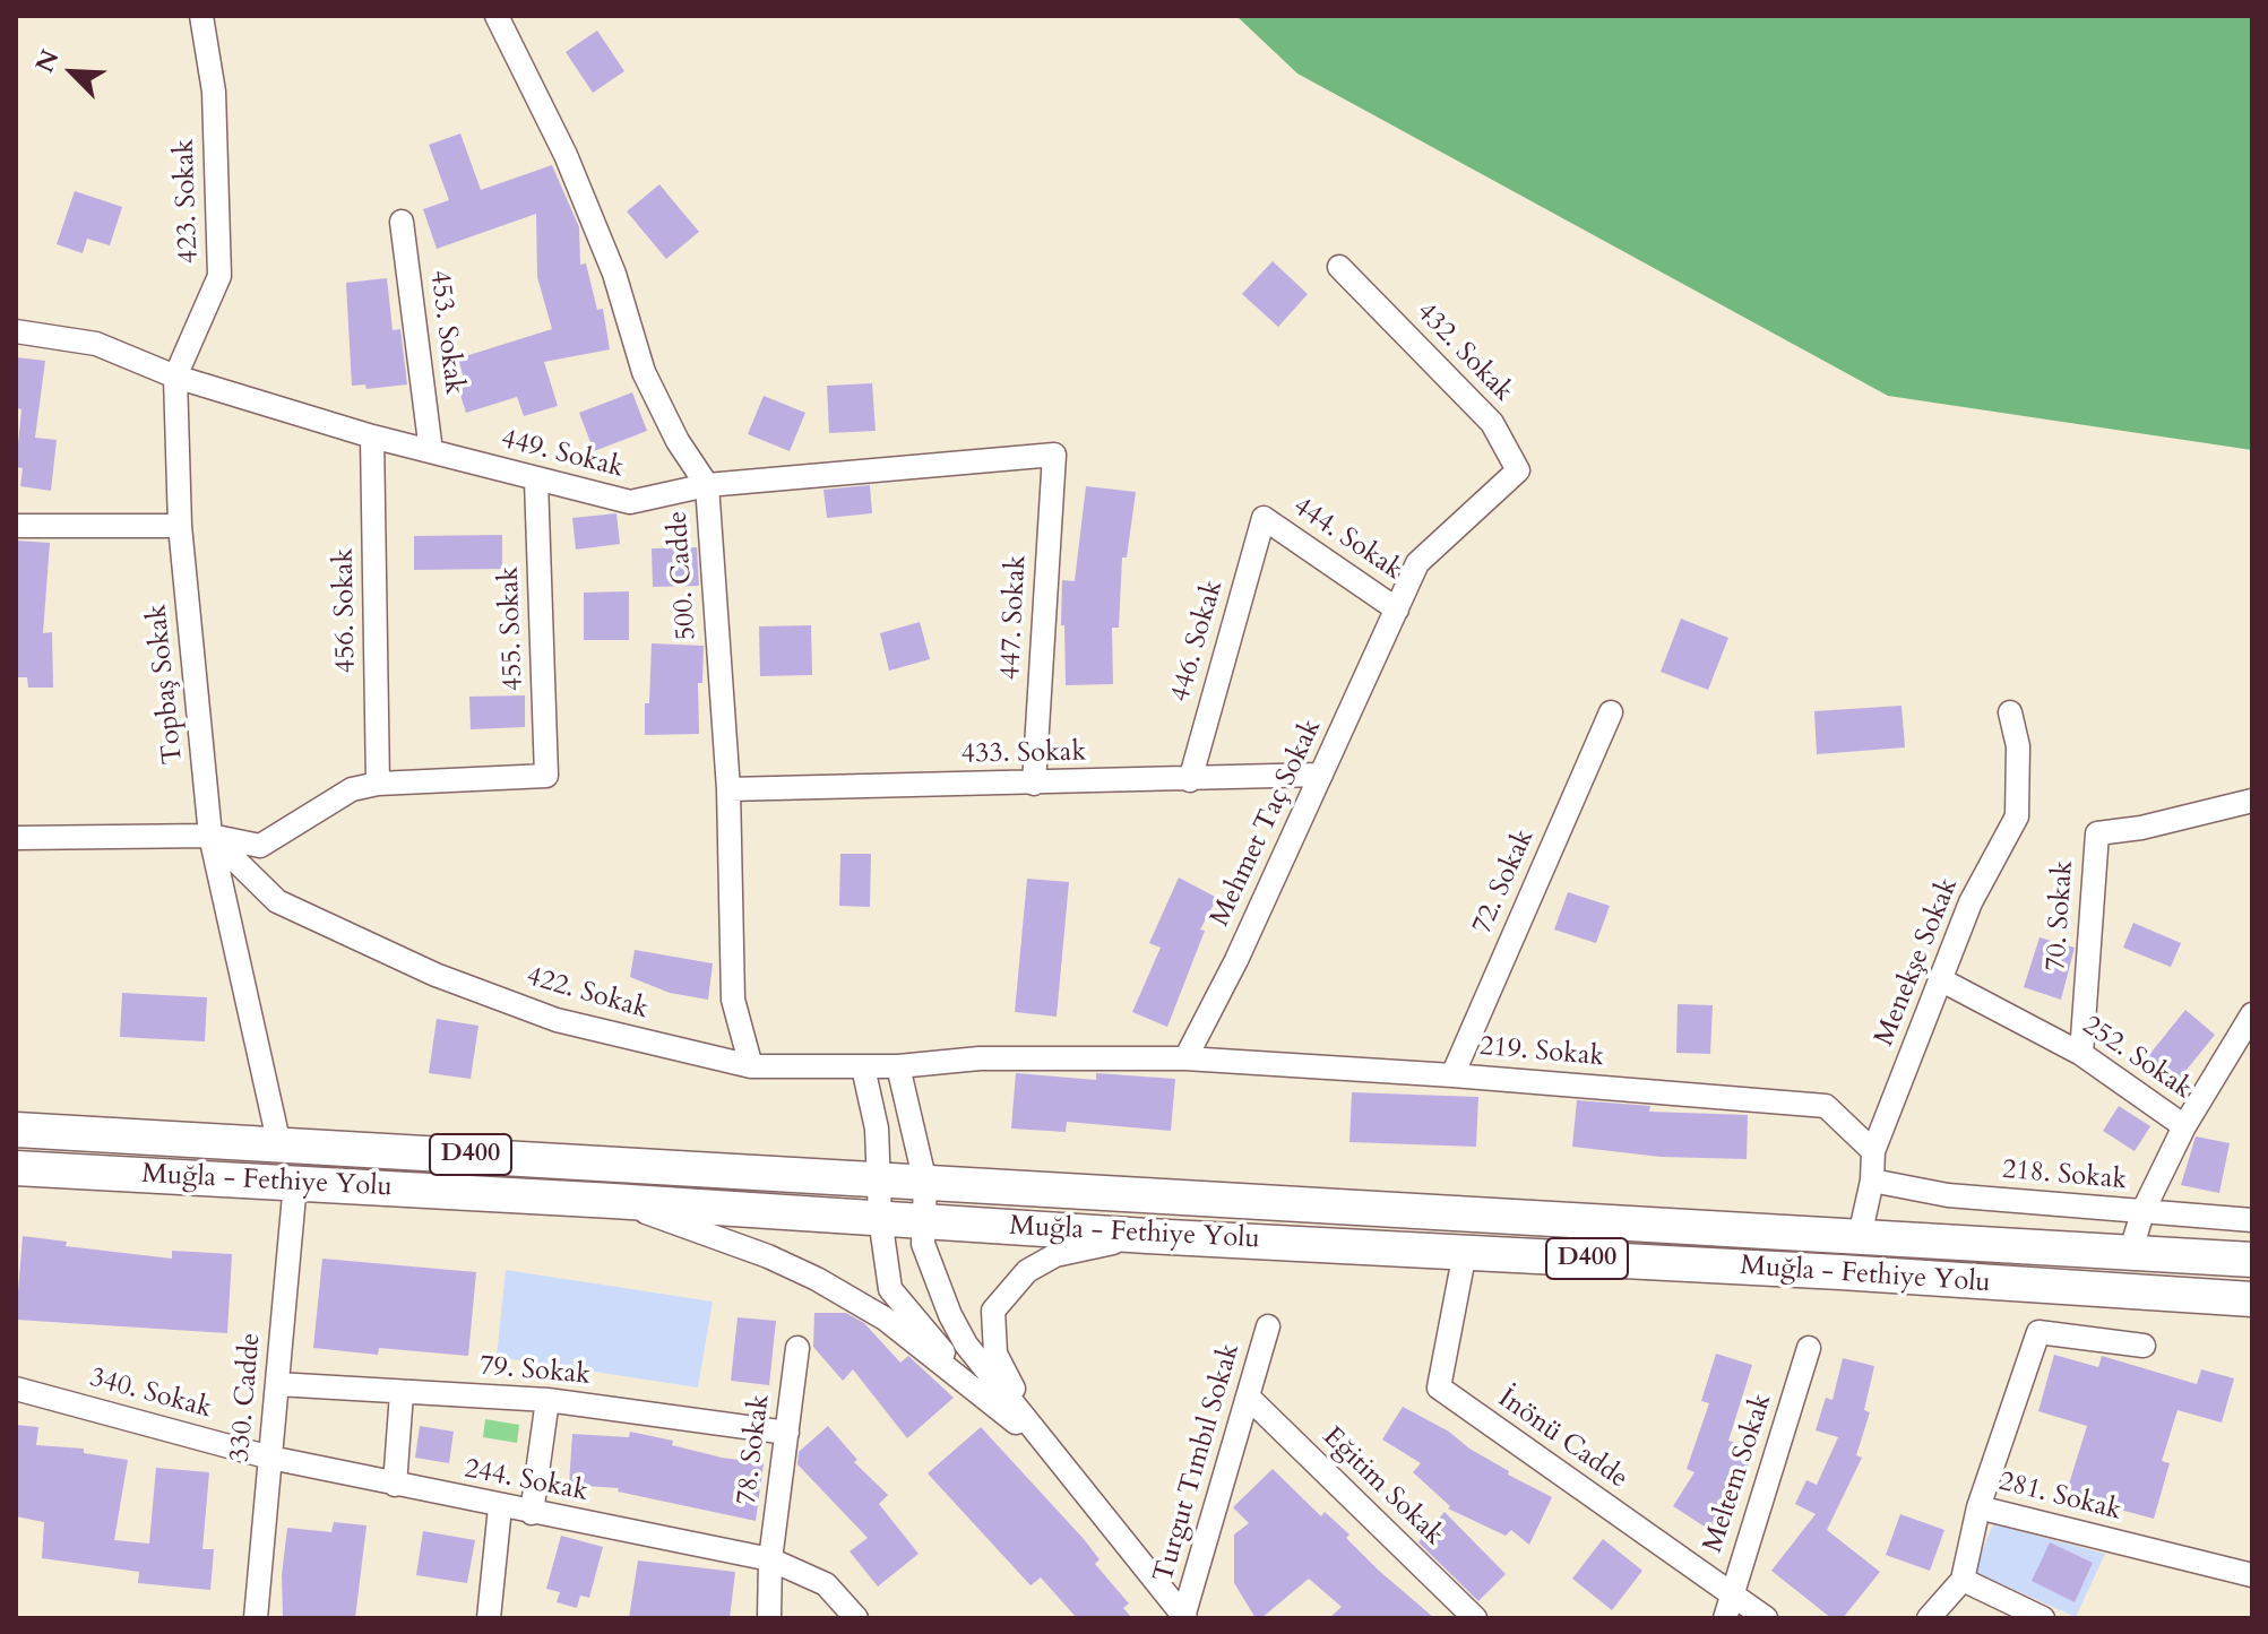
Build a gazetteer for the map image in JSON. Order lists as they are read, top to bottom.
{
  "streets": {
    "highway": ["D400", "Muğla - Fethiye Yolu"],
    "street": [
      "423. Sokak",
      "453. Sokak",
      "432. Sokak",
      "449. Sokak",
      "444. Sokak",
      "500. Cadde",
      "456. Sokak",
      "447. Sokak",
      "455. Sokak",
      "446. Sokak",
      "Topbaş Sokak",
      "433. Sokak",
      "Mehmet Taç Sokak",
      "72. Sokak",
      "70. Sokak",
      "Menekşe Sokak",
      "422. Sokak",
      "219. Sokak",
      "252. Sokak",
      "218. Sokak",
      "79. Sokak",
      "340. Sokak",
      "330. Cadde",
      "İnönü Cadde",
      "78. Sokak",
      "Turgut Tımbıl Sokak",
      "Meltem Sokak",
      "244. Sokak",
      "Eğitim Sokak",
      "281. Sokak"
    ]
  },
  "crossings": [
    ["423. Sokak", "449. Sokak"],
    ["423. Sokak", "Topbaş Sokak"],
    ["453. Sokak", "449. Sokak"],
    ["432. Sokak", "444. Sokak"],
    ["432. Sokak", "Mehmet Taç Sokak"],
    ["449. Sokak", "500. Cadde"],
    ["449. Sokak", "456. Sokak"],
    ["449. Sokak", "447. Sokak"],
    ["449. Sokak", "455. Sokak"],
    ["449. Sokak", "Topbaş Sokak"],
    ["444. Sokak", "446. Sokak"],
    ["444. Sokak", "Mehmet Taç Sokak"],
    ["500. Cadde", "433. Sokak"],
    ["500. Cadde", "422. Sokak"],
    ["456. Sokak", "455. Sokak"],
    ["447. Sokak", "433. Sokak"],
    ["446. Sokak", "433. Sokak"],
    ["Topbaş Sokak", "422. Sokak"],
    ["Topbaş Sokak", "Muğla - Fethiye Yolu"],
    ["433. Sokak", "Mehmet Taç Sokak"],
    ["Mehmet Taç Sokak", "422. Sokak"],
    ["Mehmet Taç Sokak", "219. Sokak"],
    ["72. Sokak", "219. Sokak"],
    ["70. Sokak", "252. Sokak"],
    ["Menekşe Sokak", "219. Sokak"],
    ["Menekşe Sokak", "252. Sokak"],
    ["Menekşe Sokak", "218. Sokak"],
    ["Menekşe Sokak", "Muğla - Fethiye Yolu"],
    ["422. Sokak", "219. Sokak"],
    ["Muğla - Fethiye Yolu", "330. Cadde"],
    ["Muğla - Fethiye Yolu", "İnönü Cadde"],
    ["79. Sokak", "330. Cadde"],
    ["79. Sokak", "78. Sokak"],
    ["340. Sokak", "330. Cadde"],
    ["340. Sokak", "244. Sokak"],
    ["330. Cadde", "244. Sokak"],
    ["İnönü Cadde", "Meltem Sokak"],
    ["78. Sokak", "244. Sokak"],
    ["Turgut Tımbıl Sokak", "Eğitim Sokak"]
  ],
  "north": "top left"
}
